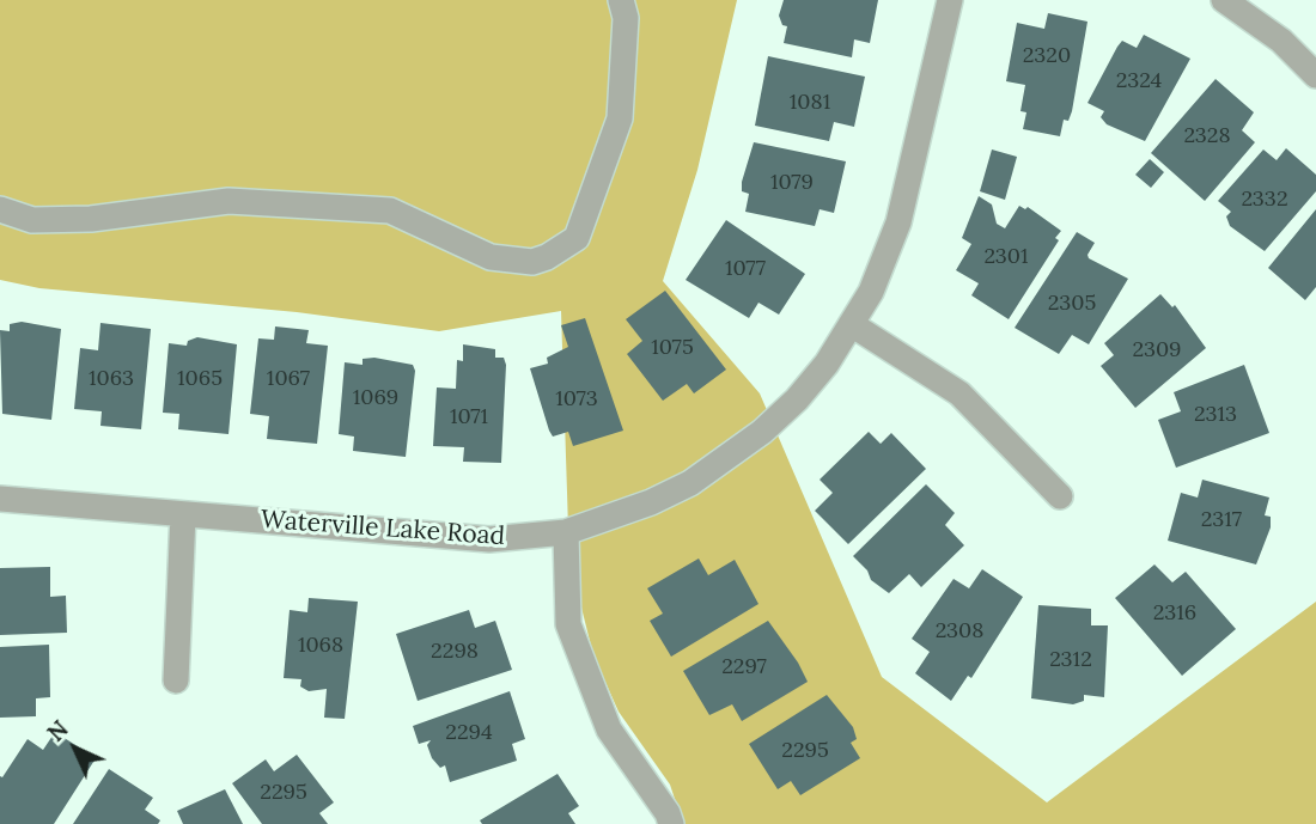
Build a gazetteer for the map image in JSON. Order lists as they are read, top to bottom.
{
  "streets": {
    "street": ["Waterville Lake Road"]
  },
  "house_numbers": [
    "2320",
    "2324",
    "1081",
    "2328",
    "1079",
    "2332",
    "2301",
    "1077",
    "2305",
    "1075",
    "2309",
    "1063",
    "1065",
    "1067",
    "1069",
    "1073",
    "2313",
    "1071",
    "2317",
    "2316",
    "2308",
    "1068",
    "2298",
    "2312",
    "2297",
    "2294",
    "2295",
    "2295"
  ],
  "north": "top left"
}
